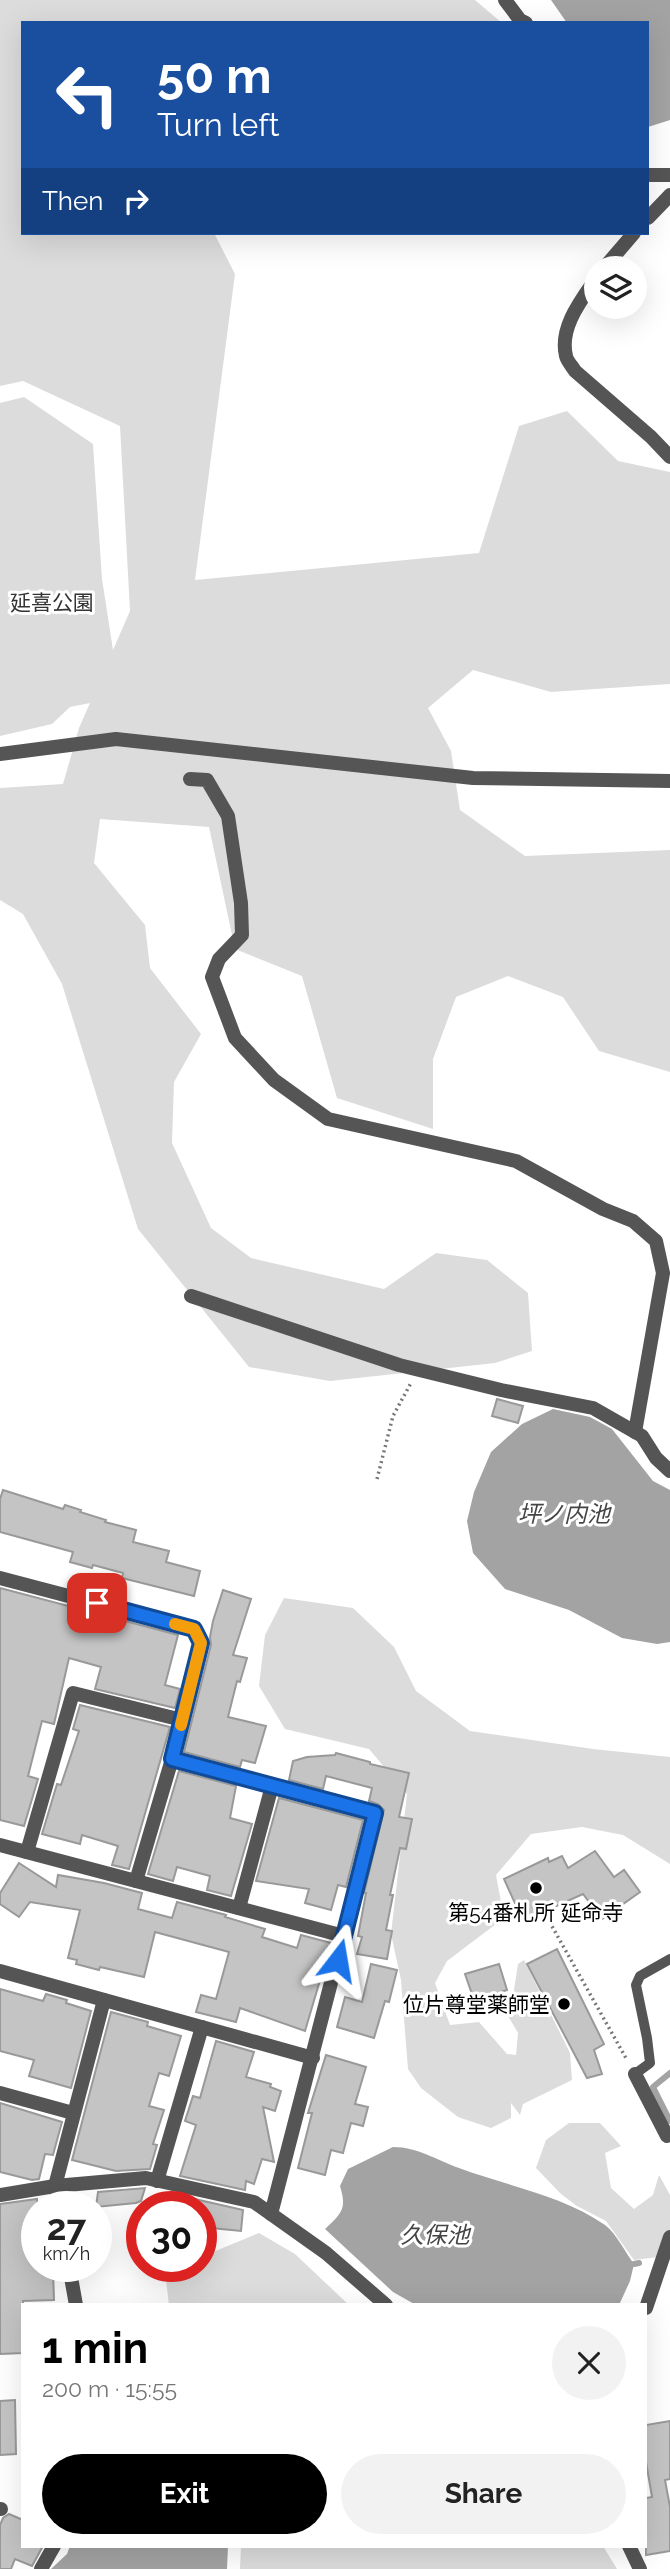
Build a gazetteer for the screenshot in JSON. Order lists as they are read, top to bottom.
{
  "water": ["坪ノ内池", "久保池"],
  "parks": ["延喜公園"],
  "places": ["第54番札所 延命寺", "位片尊堂薬師堂"],
  "page": {
    "turn": ["50 m", "Turn left"],
    "then": "Then",
    "speed": "27 km/h",
    "limit": "30",
    "heading": ["1 min", "200 m · 15:55"],
    "buttons": ["Exit", "Share"]
  }
}
